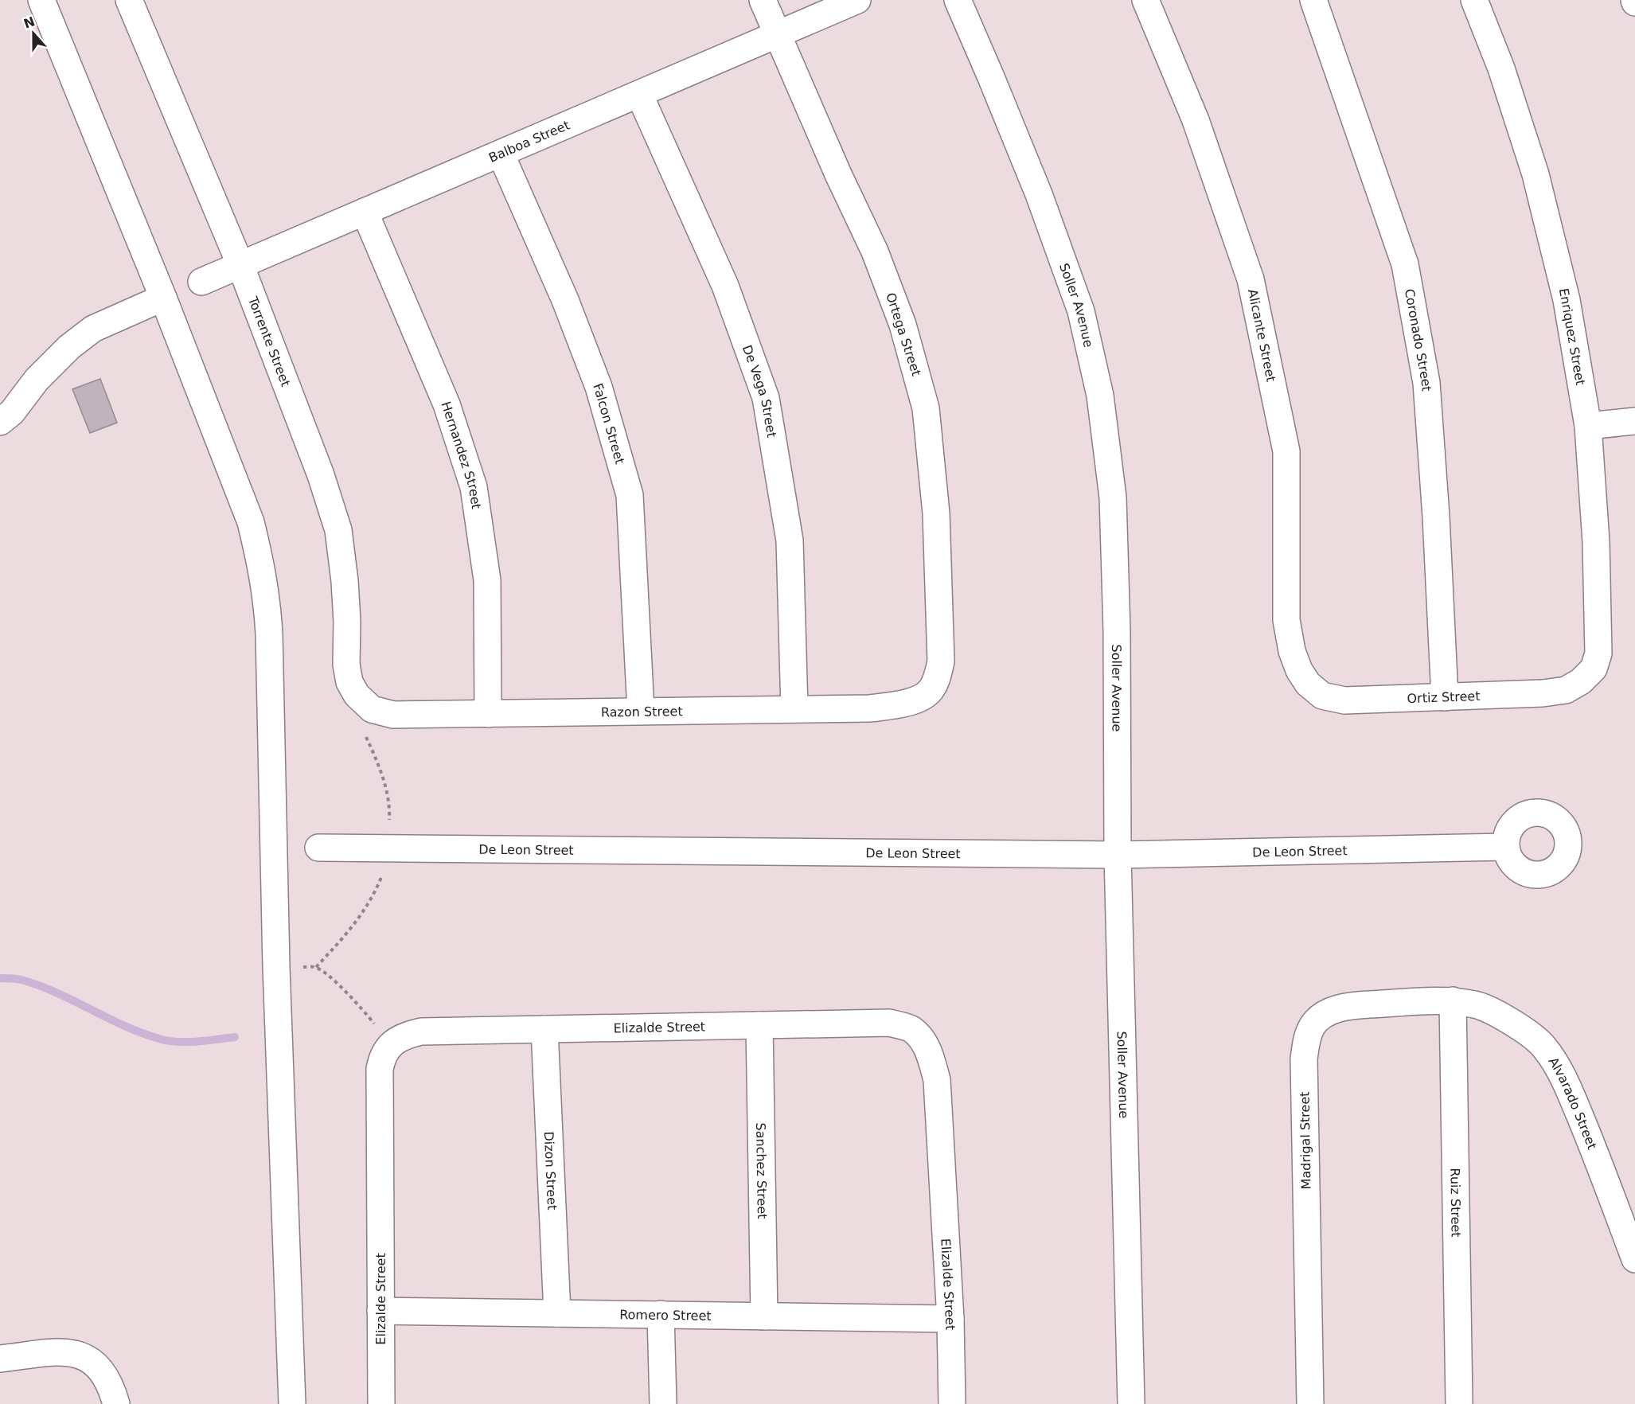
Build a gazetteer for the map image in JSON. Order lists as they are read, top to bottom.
{
  "streets": {
    "street": [
      "Balboa Street",
      "Soller Avenue",
      "Ortega Street",
      "Alicante Street",
      "Enriquez Street",
      "Torrente Street",
      "Coronado Street",
      "De Vega Street",
      "Falcon Street",
      "Hernandez Street",
      "Ortiz Street",
      "Razon Street",
      "De Leon Street",
      "Elizalde Street",
      "Alvarado Street",
      "Madrigal Street",
      "Dizon Street",
      "Sanchez Street",
      "Ruiz Street",
      "Romero Street"
    ]
  },
  "crossings": [
    ["Balboa Street", "Ortega Street"],
    ["Balboa Street", "Torrente Street"],
    ["Balboa Street", "De Vega Street"],
    ["Balboa Street", "Falcon Street"],
    ["Balboa Street", "Hernandez Street"],
    ["Soller Avenue", "De Leon Street"],
    ["Ortega Street", "Razon Street"],
    ["Alicante Street", "Ortiz Street"],
    ["Enriquez Street", "Ortiz Street"],
    ["Torrente Street", "Razon Street"],
    ["Coronado Street", "Ortiz Street"],
    ["De Vega Street", "Razon Street"],
    ["Falcon Street", "Razon Street"],
    ["Hernandez Street", "Razon Street"],
    ["Elizalde Street", "Dizon Street"],
    ["Elizalde Street", "Sanchez Street"],
    ["Elizalde Street", "Romero Street"],
    ["Alvarado Street", "Madrigal Street"],
    ["Alvarado Street", "Ruiz Street"],
    ["Madrigal Street", "Ruiz Street"],
    ["Dizon Street", "Romero Street"],
    ["Sanchez Street", "Romero Street"]
  ],
  "north": "top"
}
